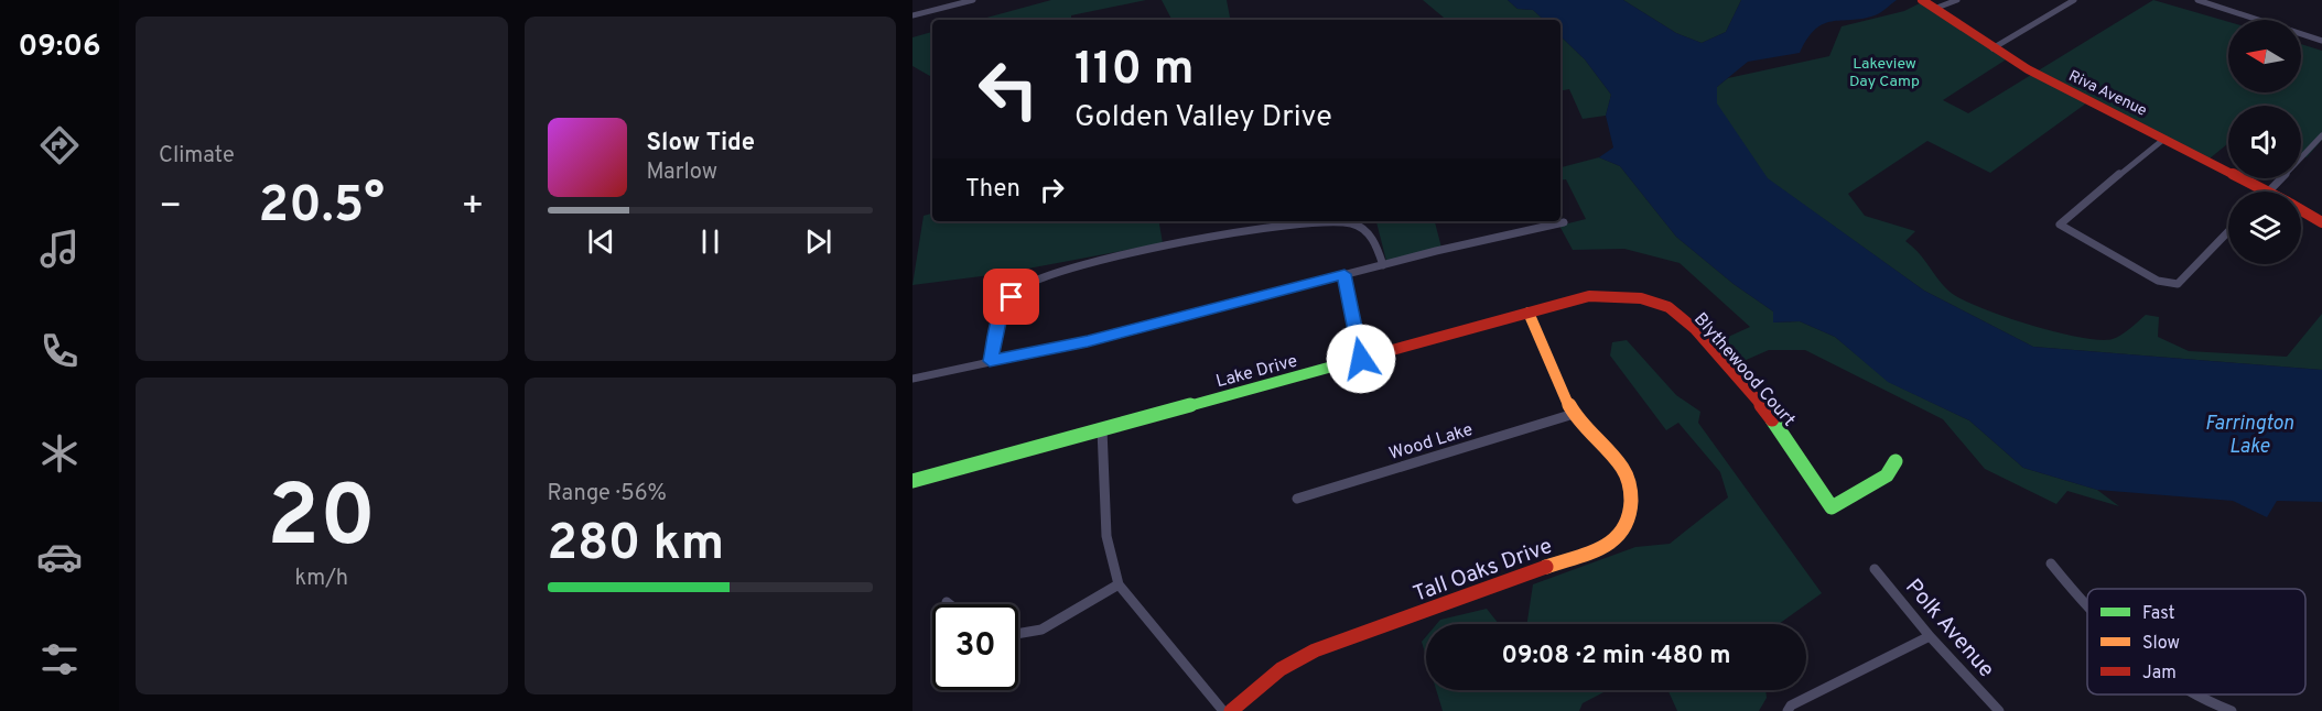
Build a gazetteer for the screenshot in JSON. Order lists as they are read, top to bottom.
{
  "streets": {
    "street": [
      "Riva Avenue",
      "Blythewood Court",
      "Lake Drive",
      "Wood Lake",
      "Tall Oaks Drive",
      "Polk Avenue"
    ]
  },
  "crossings": [
    ["Blythewood Court", "Lake Drive"],
    ["Lake Drive", "Tall Oaks Drive"],
    ["Wood Lake", "Tall Oaks Drive"]
  ],
  "water": ["Farrington Lake"],
  "parks": ["Lakeview Day Camp"],
  "legend": ["Fast", "Slow", "Jam"],
  "north": "left",
  "page": {
    "tabs": "09:06",
    "tile": [
      "Climate",
      ["20", "km/h"],
      ["Range · 56%", "280 km"]
    ],
    "turn": ["110 m", "Golden Valley Drive"],
    "song": ["Slow Tide", "Marlow"],
    "then": "Then",
    "heat": ["−", "20.5°", "+"],
    "limit": "30",
    "trip": "09:08 · 2 min · 480 m"
  }
}
